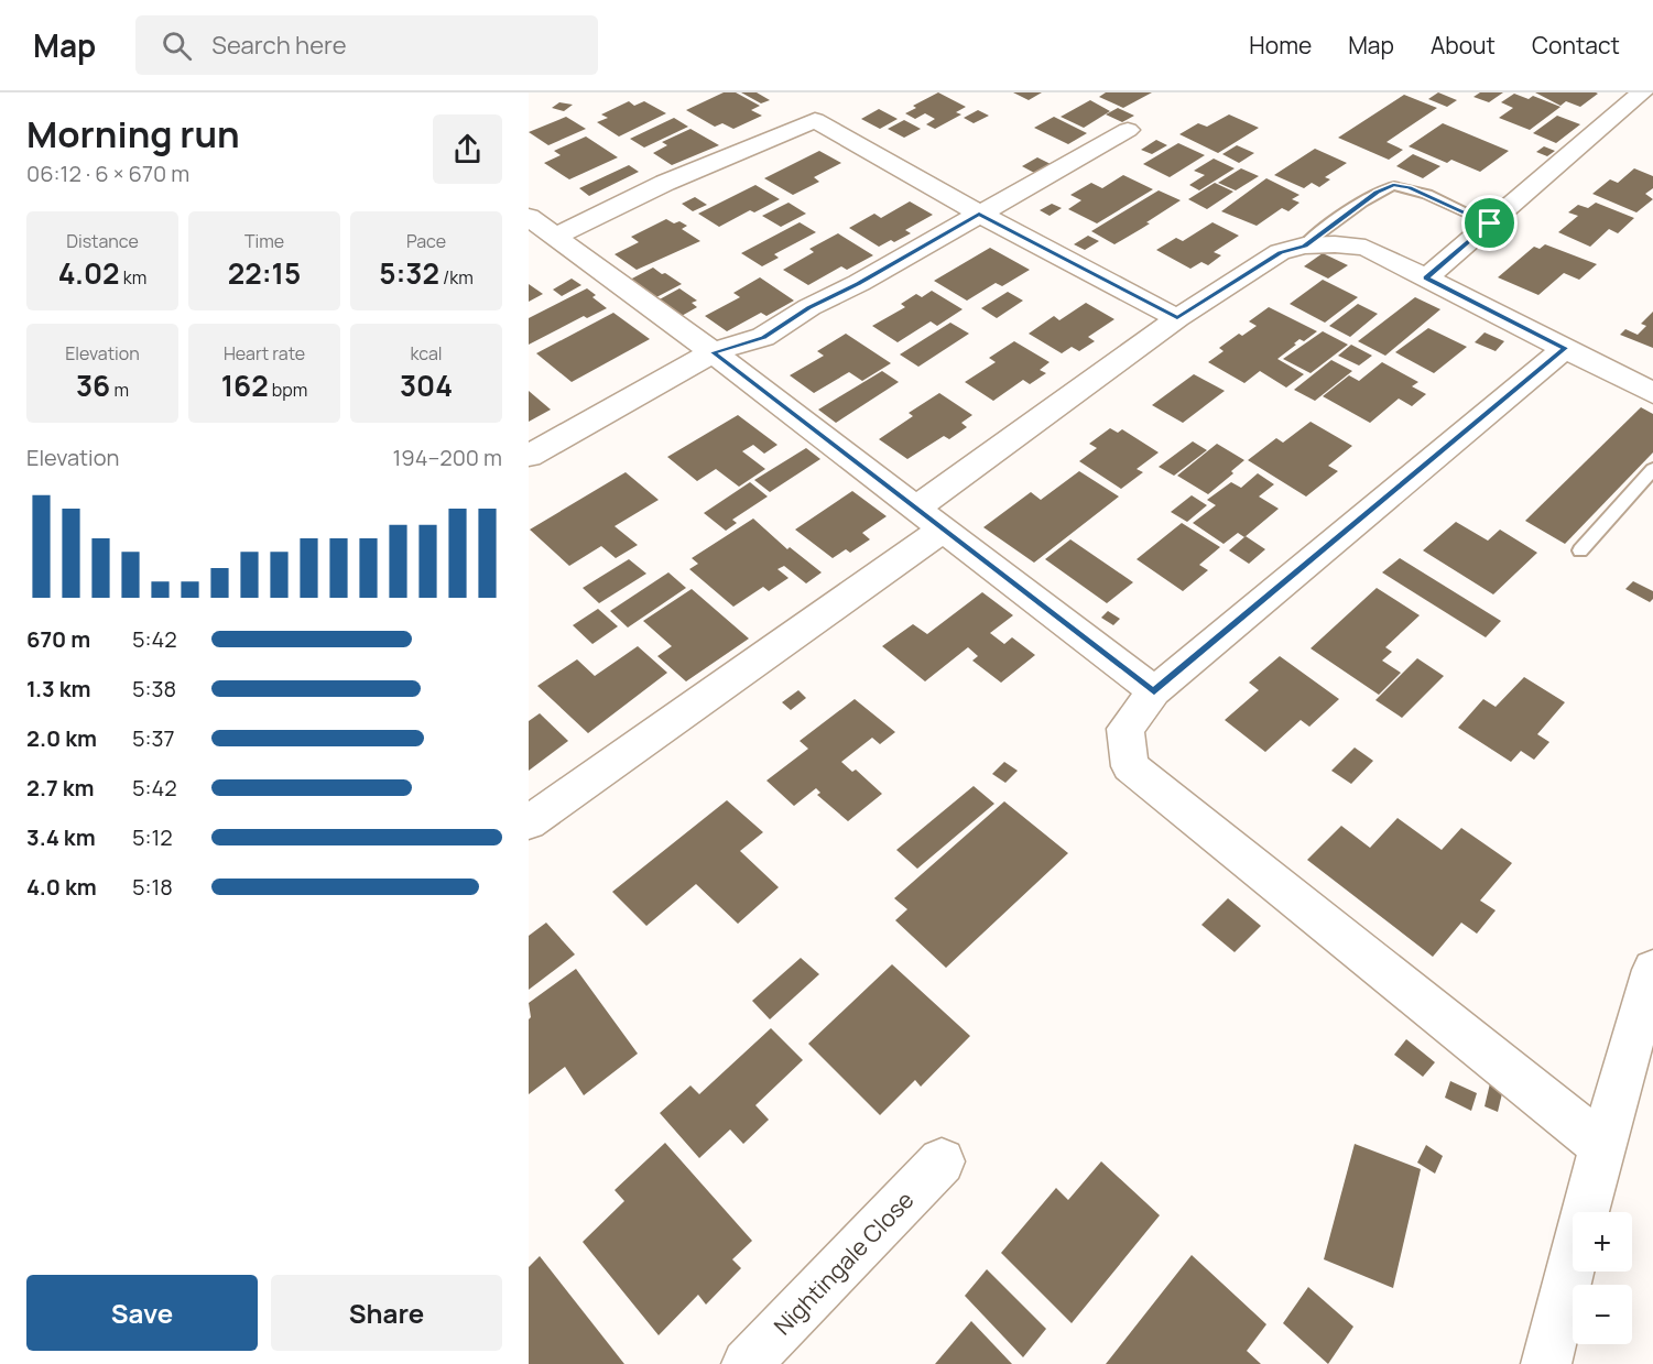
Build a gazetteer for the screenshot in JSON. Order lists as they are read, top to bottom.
{
  "streets": {
    "street": ["Nightingale Close"]
  },
  "page": {
    "header": "Map",
    "search": "Search here",
    "nav": [
      "Home",
      "Map",
      "About",
      "Contact"
    ],
    "heading": ["Morning run", "06:12 · 6 × 670 m"],
    "stats": [
      ["Distance", "4.02 km"],
      ["Time", "22:15"],
      ["Pace", "5:32 /km"],
      ["Elevation", "36 m"],
      ["Heart rate", "162 bpm"],
      ["kcal", "304"]
    ],
    "chart": ["Elevation", "194–200 m"],
    "list": [
      {
        "name": "670 m",
        "note": "5:42"
      },
      {
        "name": "1.3 km",
        "note": "5:38"
      },
      {
        "name": "2.0 km",
        "note": "5:37"
      },
      {
        "name": "2.7 km",
        "note": "5:42"
      },
      {
        "name": "3.4 km",
        "note": "5:12"
      },
      {
        "name": "4.0 km",
        "note": "5:18"
      }
    ],
    "map_buttons": ["+", "−"],
    "buttons": ["Save", "Share"]
  }
}
